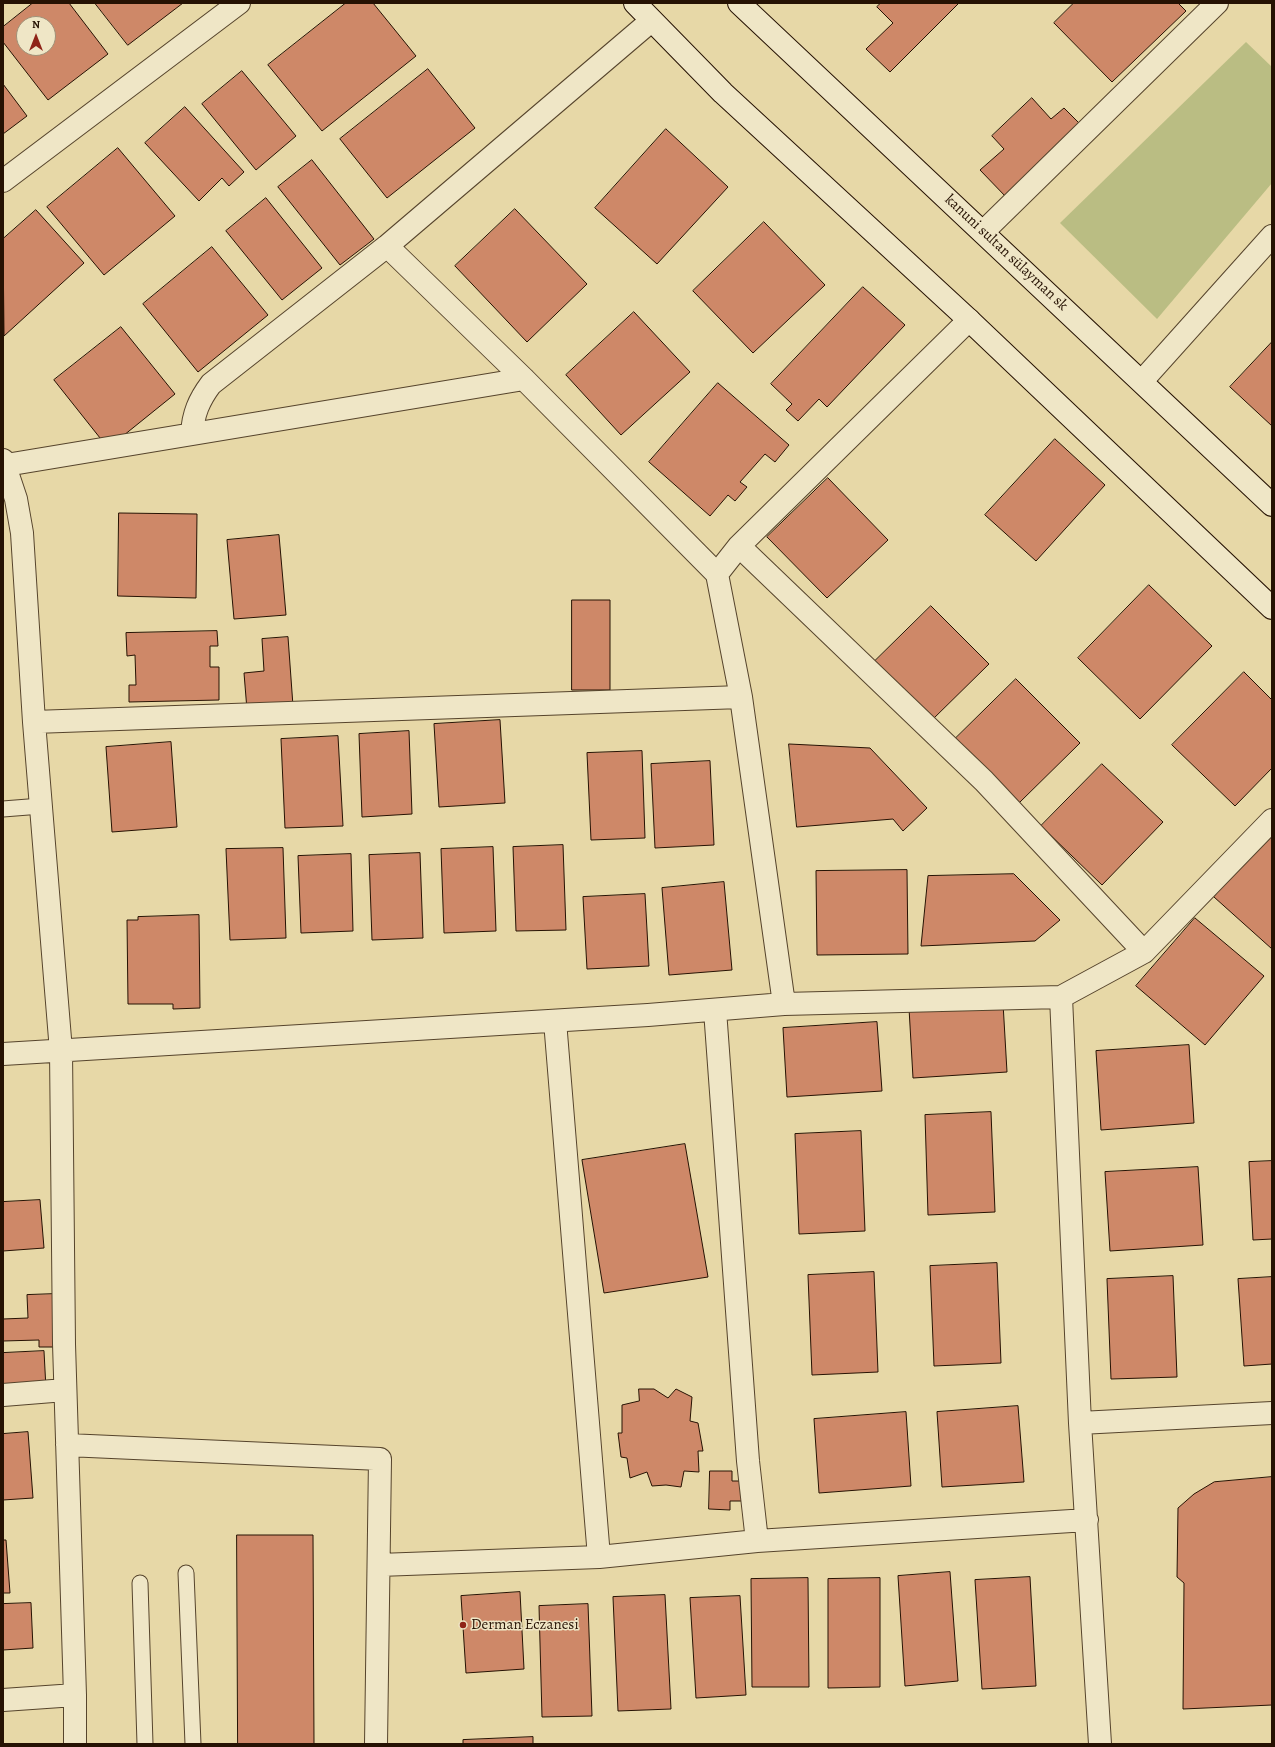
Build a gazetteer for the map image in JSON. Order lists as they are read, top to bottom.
{
  "streets": {
    "street": ["kanuni sultan sülayman sk"]
  },
  "places": ["Derman Eczanesi"],
  "north": "top"
}
